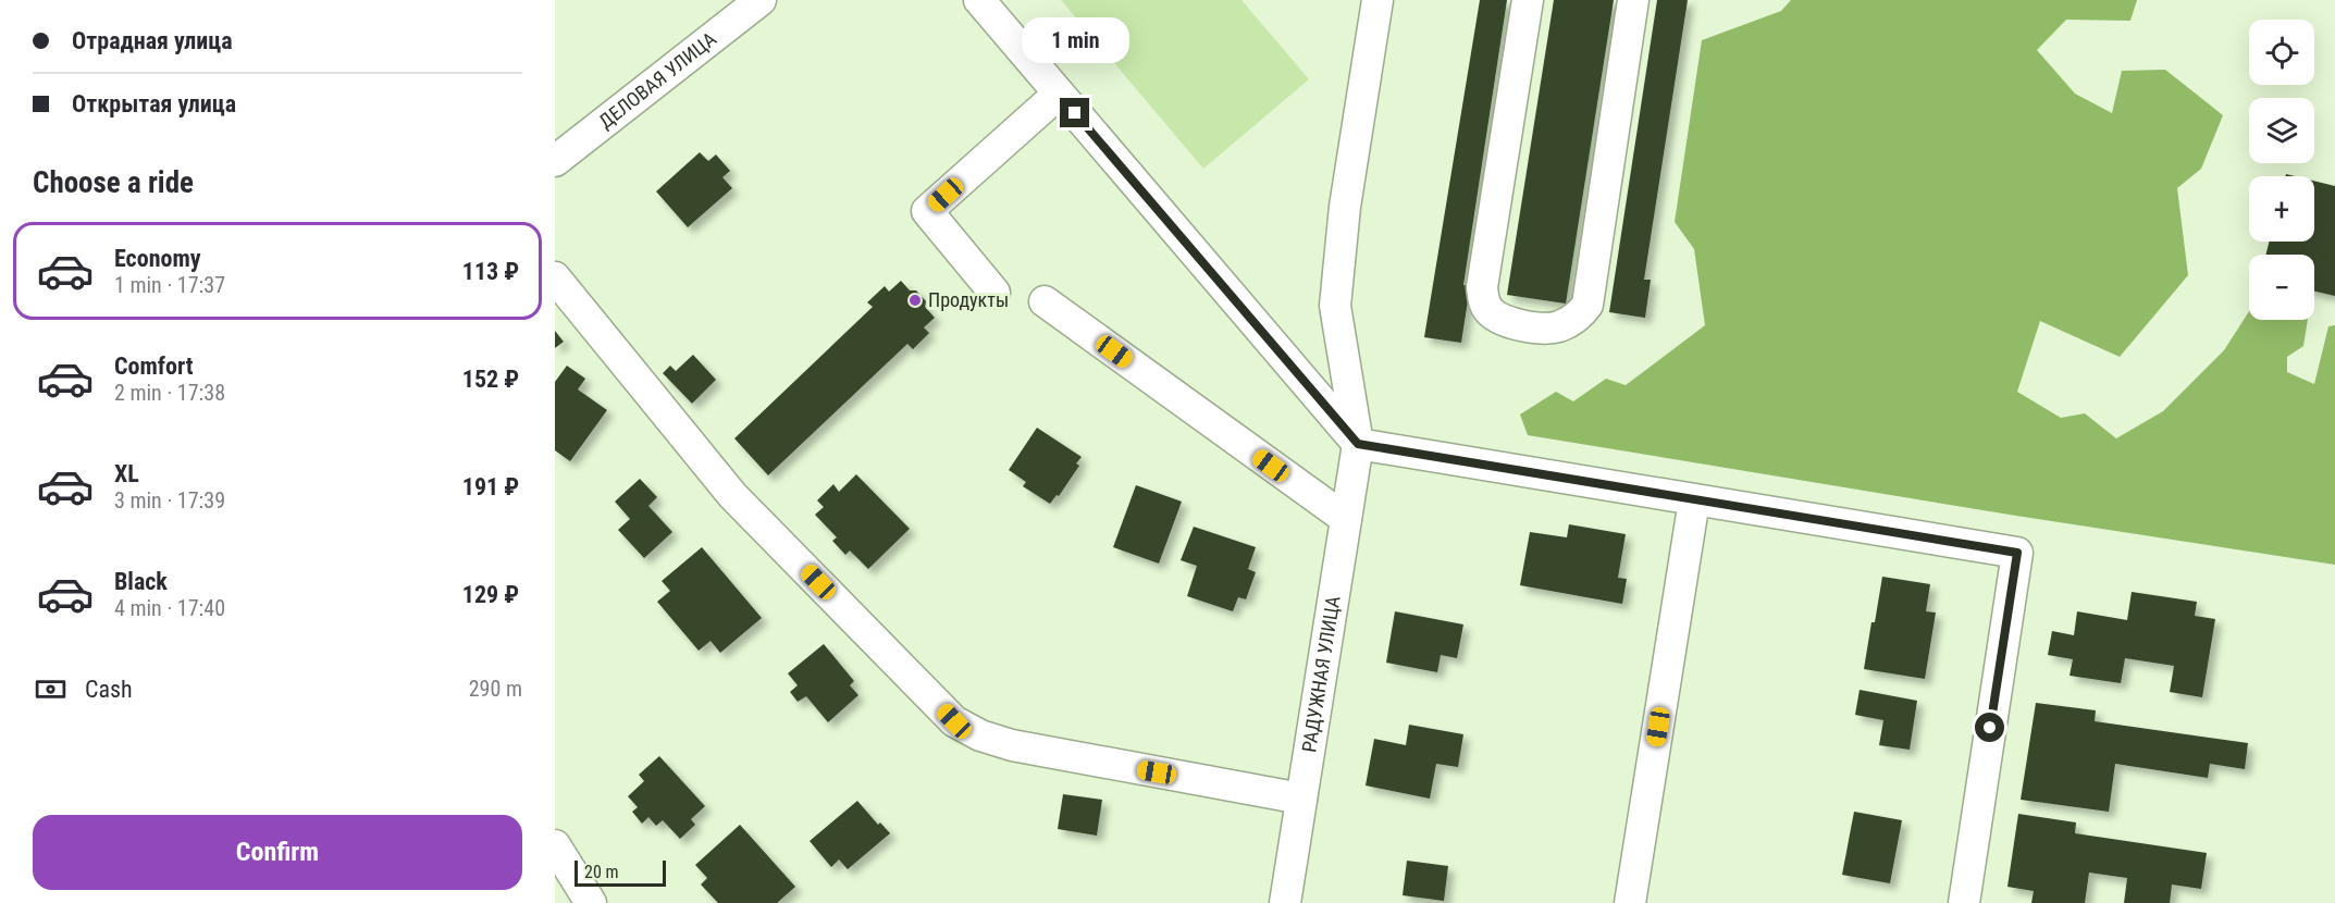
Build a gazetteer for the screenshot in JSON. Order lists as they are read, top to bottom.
{
  "streets": {
    "street": ["ДЕЛОВАЯ УЛИЦА", "РАДУЖНАЯ УЛИЦА"]
  },
  "places": ["Продукты"],
  "scale_bar": "20 m",
  "page": {
    "banner": ["Отрадная улица", "Открытая улица"],
    "bubble": "1 min",
    "map_buttons": ["+", "−"],
    "heading": "Choose a ride",
    "list": [
      {
        "name": "Economy",
        "note": "1 min · 17:37",
        "value": "113 ₽"
      },
      {
        "name": "Comfort",
        "note": "2 min · 17:38",
        "value": "152 ₽"
      },
      {
        "name": "XL",
        "note": "3 min · 17:39",
        "value": "191 ₽"
      },
      {
        "name": "Black",
        "note": "4 min · 17:40",
        "value": "129 ₽"
      }
    ],
    "pay": ["Cash", "290 m"],
    "buttons": "Confirm",
    "scale": "20 m"
  }
}
